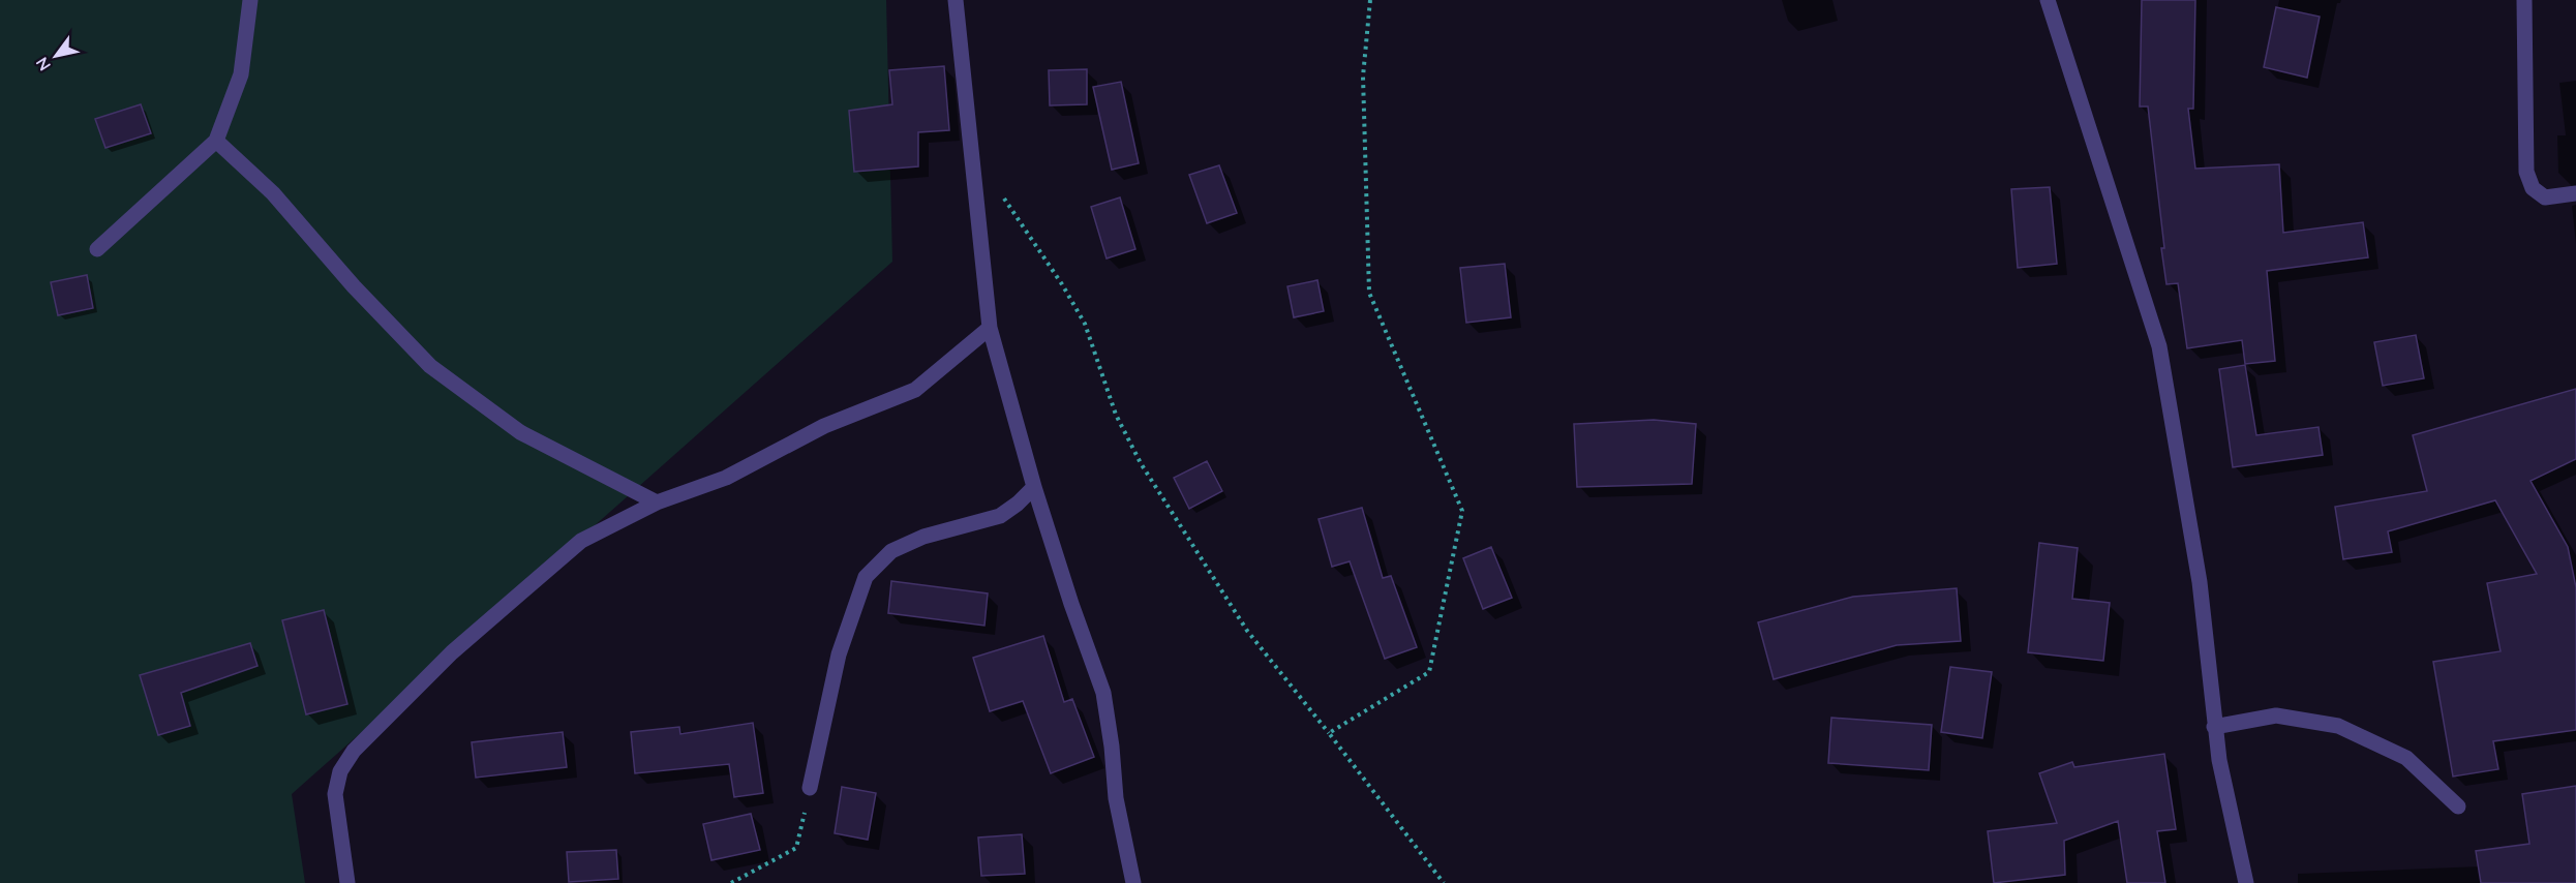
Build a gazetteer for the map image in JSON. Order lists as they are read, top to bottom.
{
  "north": "bottom left"
}
